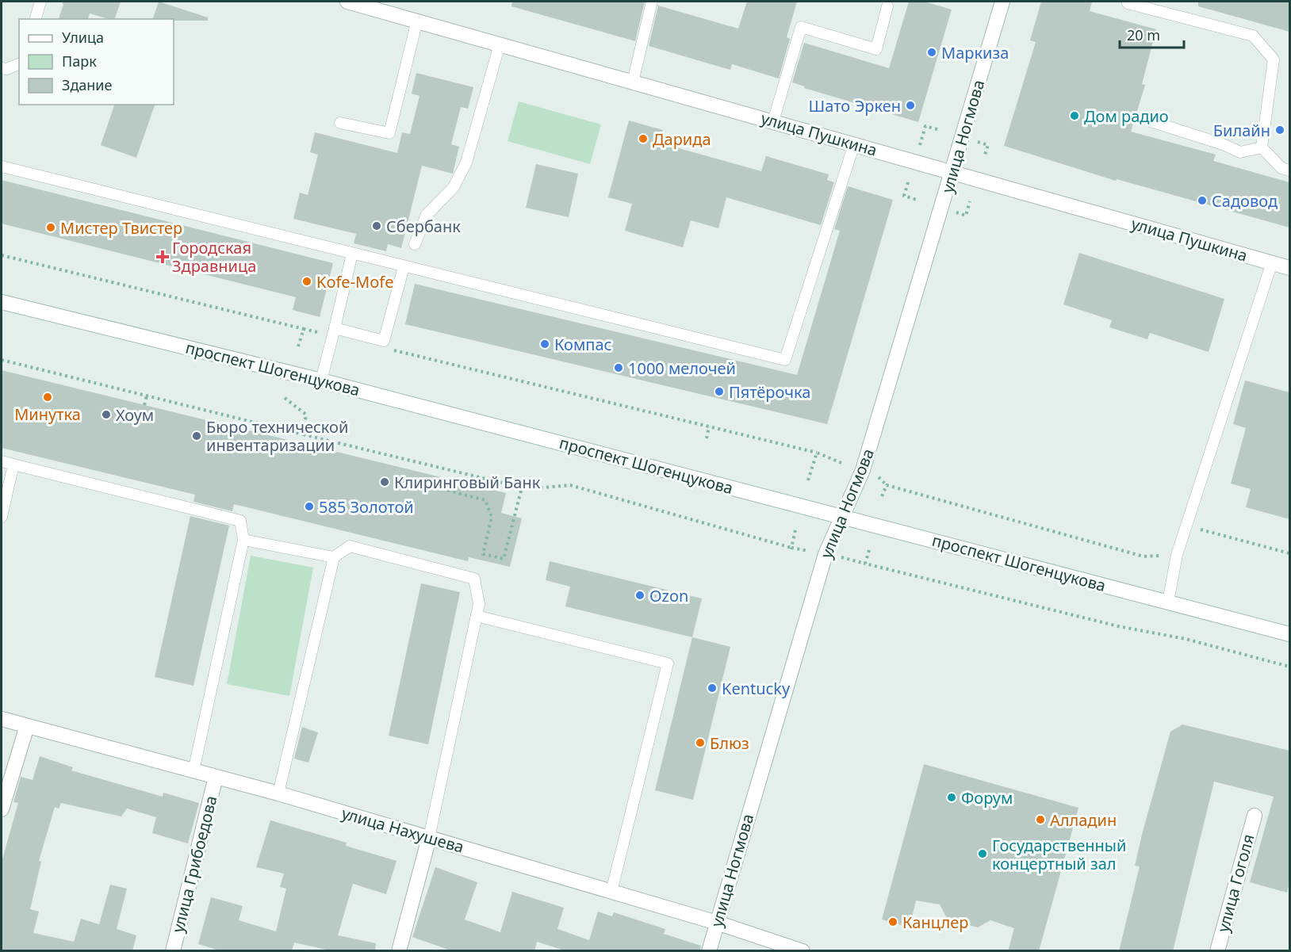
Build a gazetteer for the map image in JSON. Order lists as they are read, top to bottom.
{
  "streets": {
    "street": [
      "улица Пушкина",
      "улица Ногмова",
      "проспект Шогенцукова",
      "улица Нахушева",
      "улица Грибоедова",
      "улица Гоголя"
    ]
  },
  "crossings": [
    ["улица Пушкина", "улица Ногмова"],
    ["улица Ногмова", "проспект Шогенцукова"],
    ["улица Ногмова", "улица Нахушева"],
    ["улица Нахушева", "улица Грибоедова"]
  ],
  "places": {
    "other": [
      "Маркиза",
      "Шато Эркен",
      "Дом радио",
      "Билайн",
      "Дарида",
      "Садовод",
      "Сбербанк",
      "Мистер Твистер",
      "Kofe-Mofe",
      "Компас",
      "1000 мелочей",
      "Пятёрочка",
      "Минутка",
      "Хоум",
      "Бюро технической инвентаризации",
      "Клиринговый Банк",
      "585 Золотой",
      "Ozon",
      "Kentucky",
      "Блюз",
      "Форум",
      "Алладин",
      "Государственный концертный зал",
      "Канцлер"
    ],
    "health": ["Городская Здравница"]
  },
  "legend": ["Улица", "Парк", "Здание"],
  "scale_bar": "20 m"
}
